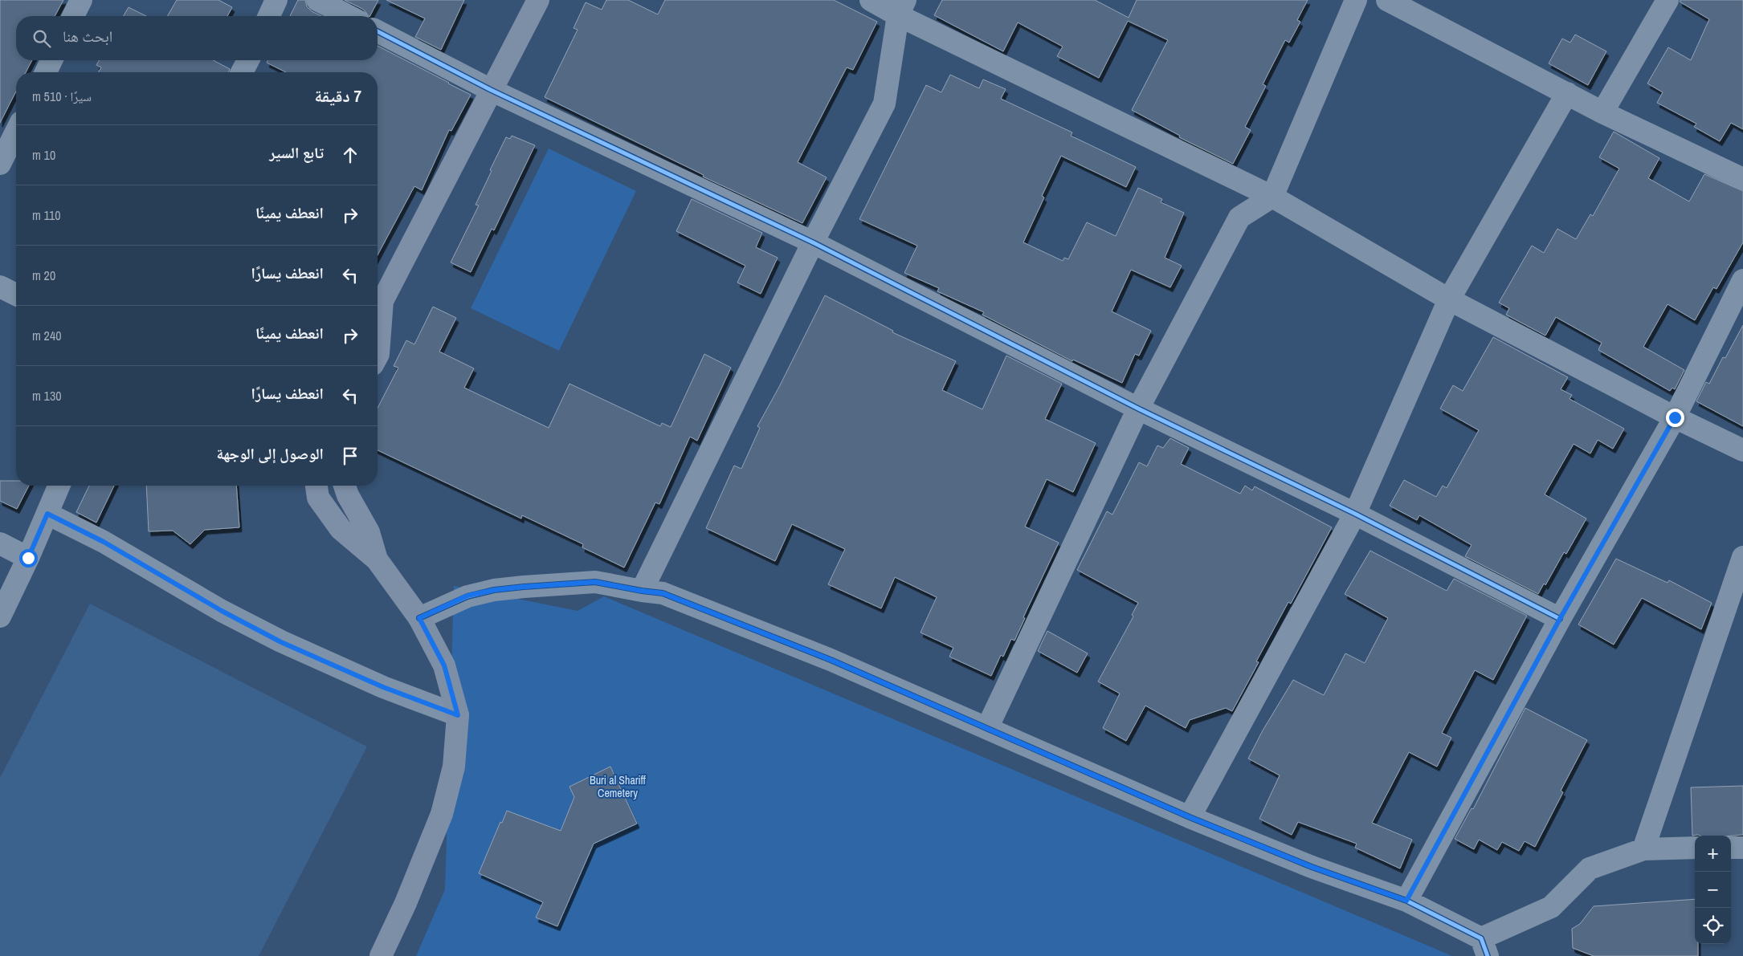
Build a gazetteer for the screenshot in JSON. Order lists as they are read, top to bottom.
{
  "parks": ["Buri al Shariff Cemetery"],
  "page": {
    "search": "ابحث هنا",
    "heading": ["7 دقيقة", "سيرًا · 510 m"],
    "list": [
      ["تابع السير", "10 m"],
      ["انعطف يمينًا", "110 m"],
      ["انعطف يسارًا", "20 m"],
      ["انعطف يمينًا", "240 m"],
      ["انعطف يسارًا", "130 m"],
      "الوصول إلى الوجهة"
    ],
    "map_buttons": ["+", "−"]
  }
}
